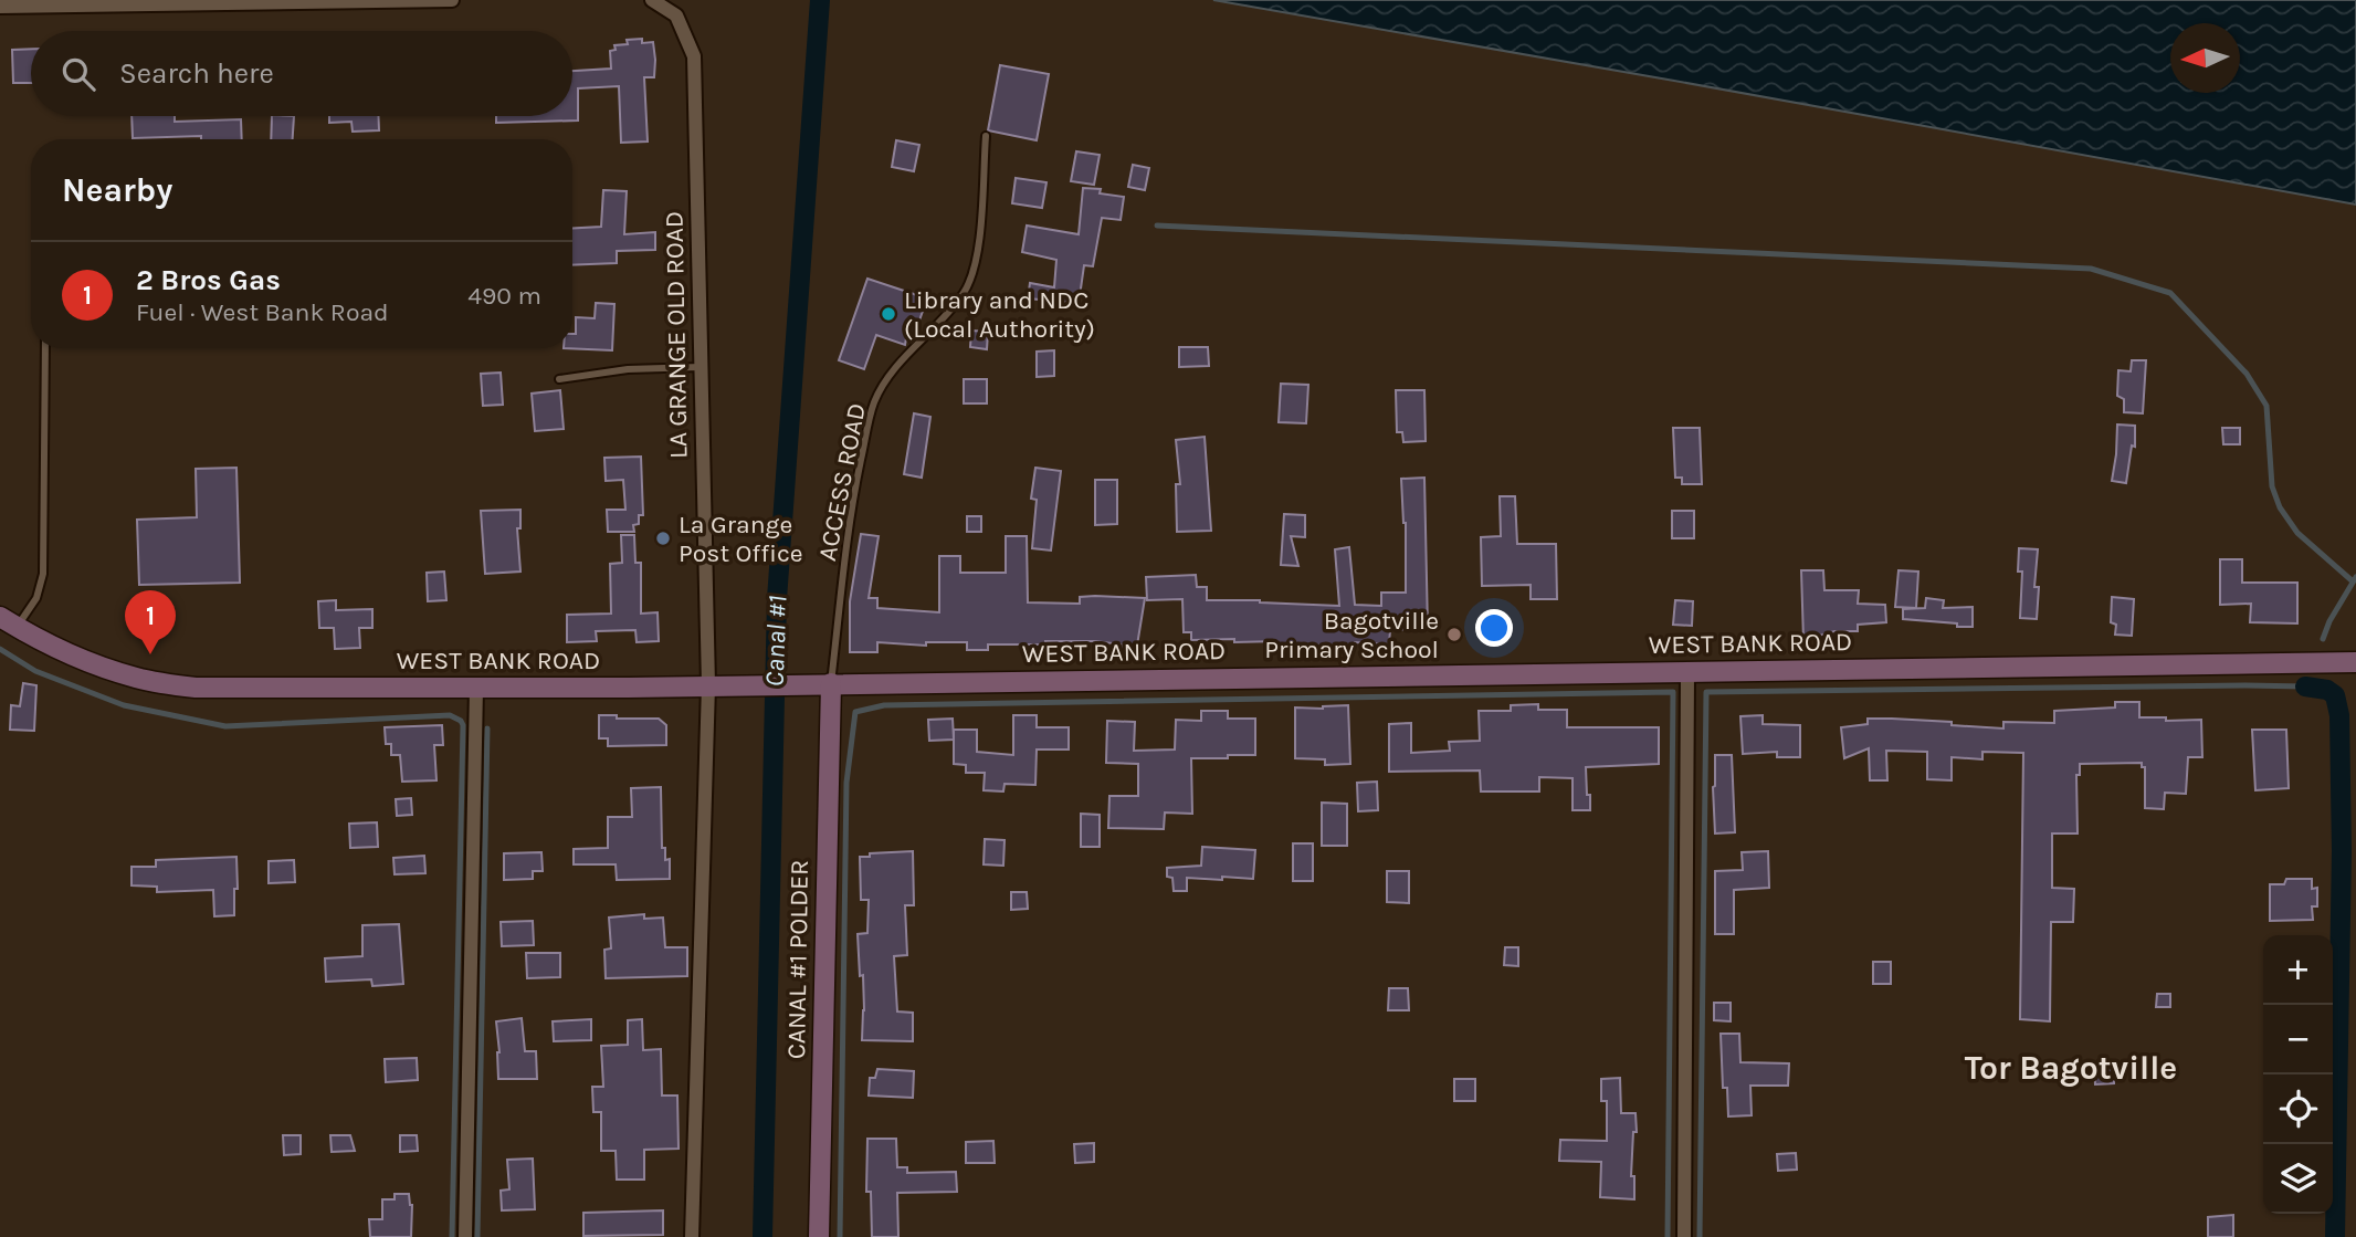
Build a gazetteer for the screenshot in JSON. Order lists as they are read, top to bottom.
{
  "streets": {
    "street": ["LA GRANGE OLD ROAD", "WEST BANK ROAD", "CANAL #1 POLDER"],
    "lane": ["ACCESS ROAD"]
  },
  "crossings": [
    ["LA GRANGE OLD ROAD", "WEST BANK ROAD"],
    ["ACCESS ROAD", "WEST BANK ROAD"],
    ["ACCESS ROAD", "CANAL #1 POLDER"],
    ["WEST BANK ROAD", "CANAL #1 POLDER"]
  ],
  "districts": ["Tor Bagotville"],
  "water": ["Canal #1"],
  "places": ["Library and NDC (Local Authority)", "La Grange Post Office", "Bagotville Primary School"],
  "north": "left",
  "page": {
    "search": "Search here",
    "heading": "Nearby",
    "list": [
      {
        "mark": "1",
        "name": "2 Bros Gas",
        "note": "Fuel · West Bank Road",
        "value": "490 m"
      }
    ],
    "pins": "1",
    "map_buttons": ["+", "−"]
  }
}
